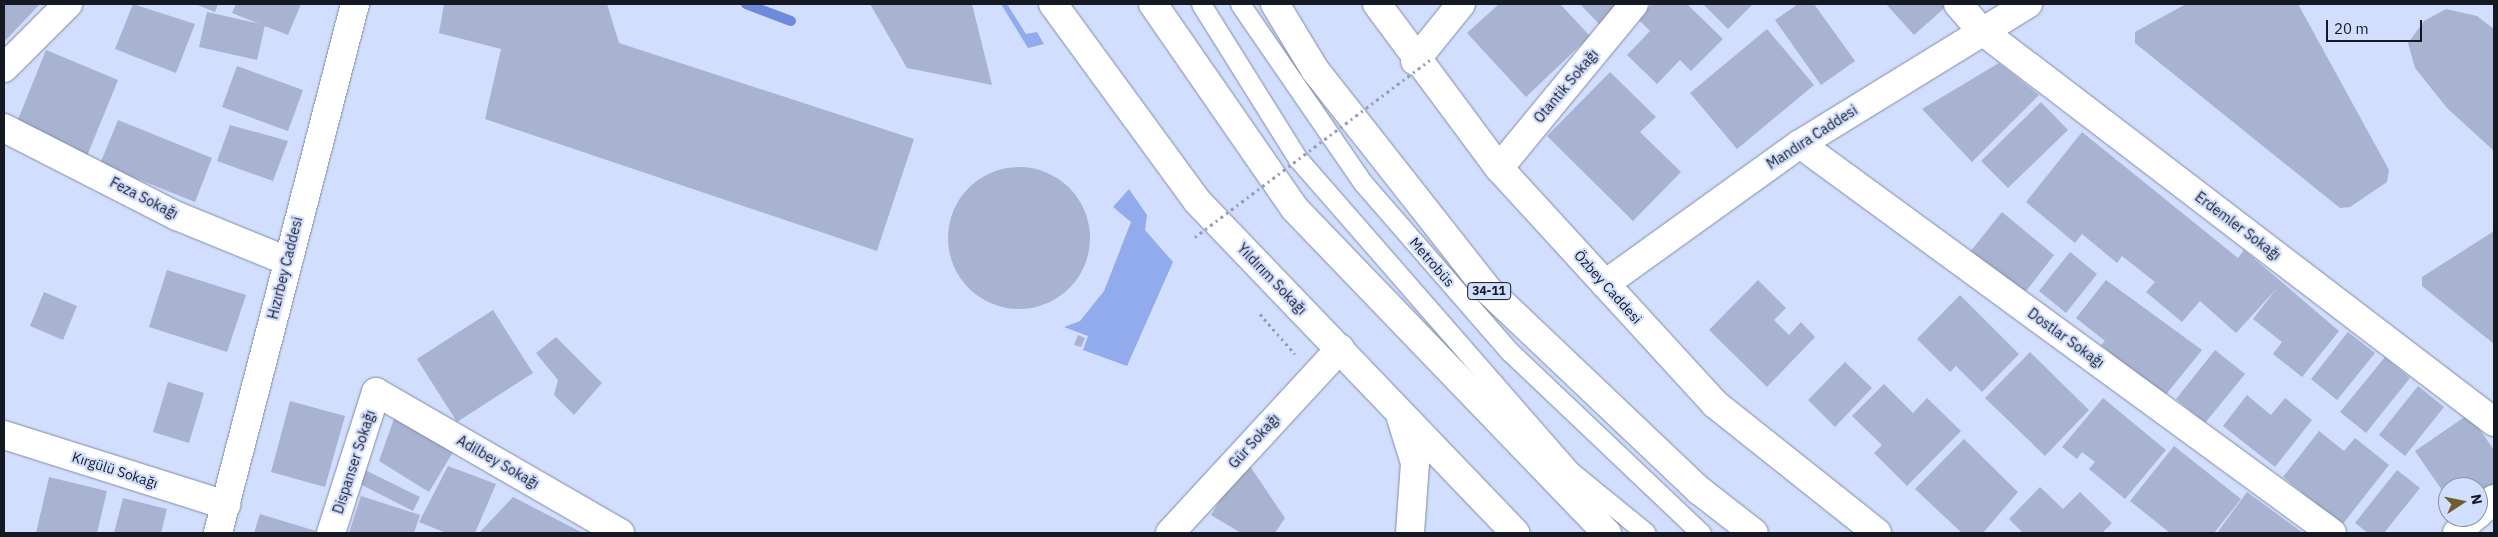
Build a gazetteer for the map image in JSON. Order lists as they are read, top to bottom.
{
  "streets": {
    "main road": [
      "Otantik Sokağı",
      "Mandıra Caddesi",
      "Feza Sokağı",
      "Erdemler Sokağı",
      "Hızırbey Caddesi",
      "Yıldırım Sokağı",
      "Özbey Caddesi",
      "34-11",
      "Dostlar Sokağı",
      "Gür Sokağı",
      "Dispanser Sokağı",
      "Adilbey Sokağı",
      "Kırgülü Sokağı"
    ],
    "lane": ["Metrobüs"]
  },
  "crossings": [
    ["Otantik Sokağı", "Özbey Caddesi"],
    ["Mandıra Caddesi", "Erdemler Sokağı"],
    ["Mandıra Caddesi", "Özbey Caddesi"],
    ["Mandıra Caddesi", "Dostlar Sokağı"],
    ["Feza Sokağı", "Hızırbey Caddesi"],
    ["Hızırbey Caddesi", "Kırgülü Sokağı"],
    ["Yıldırım Sokağı", "Gür Sokağı"],
    ["Dispanser Sokağı", "Adilbey Sokağı"]
  ],
  "scale_bar": "20 m",
  "north": "right"
}
